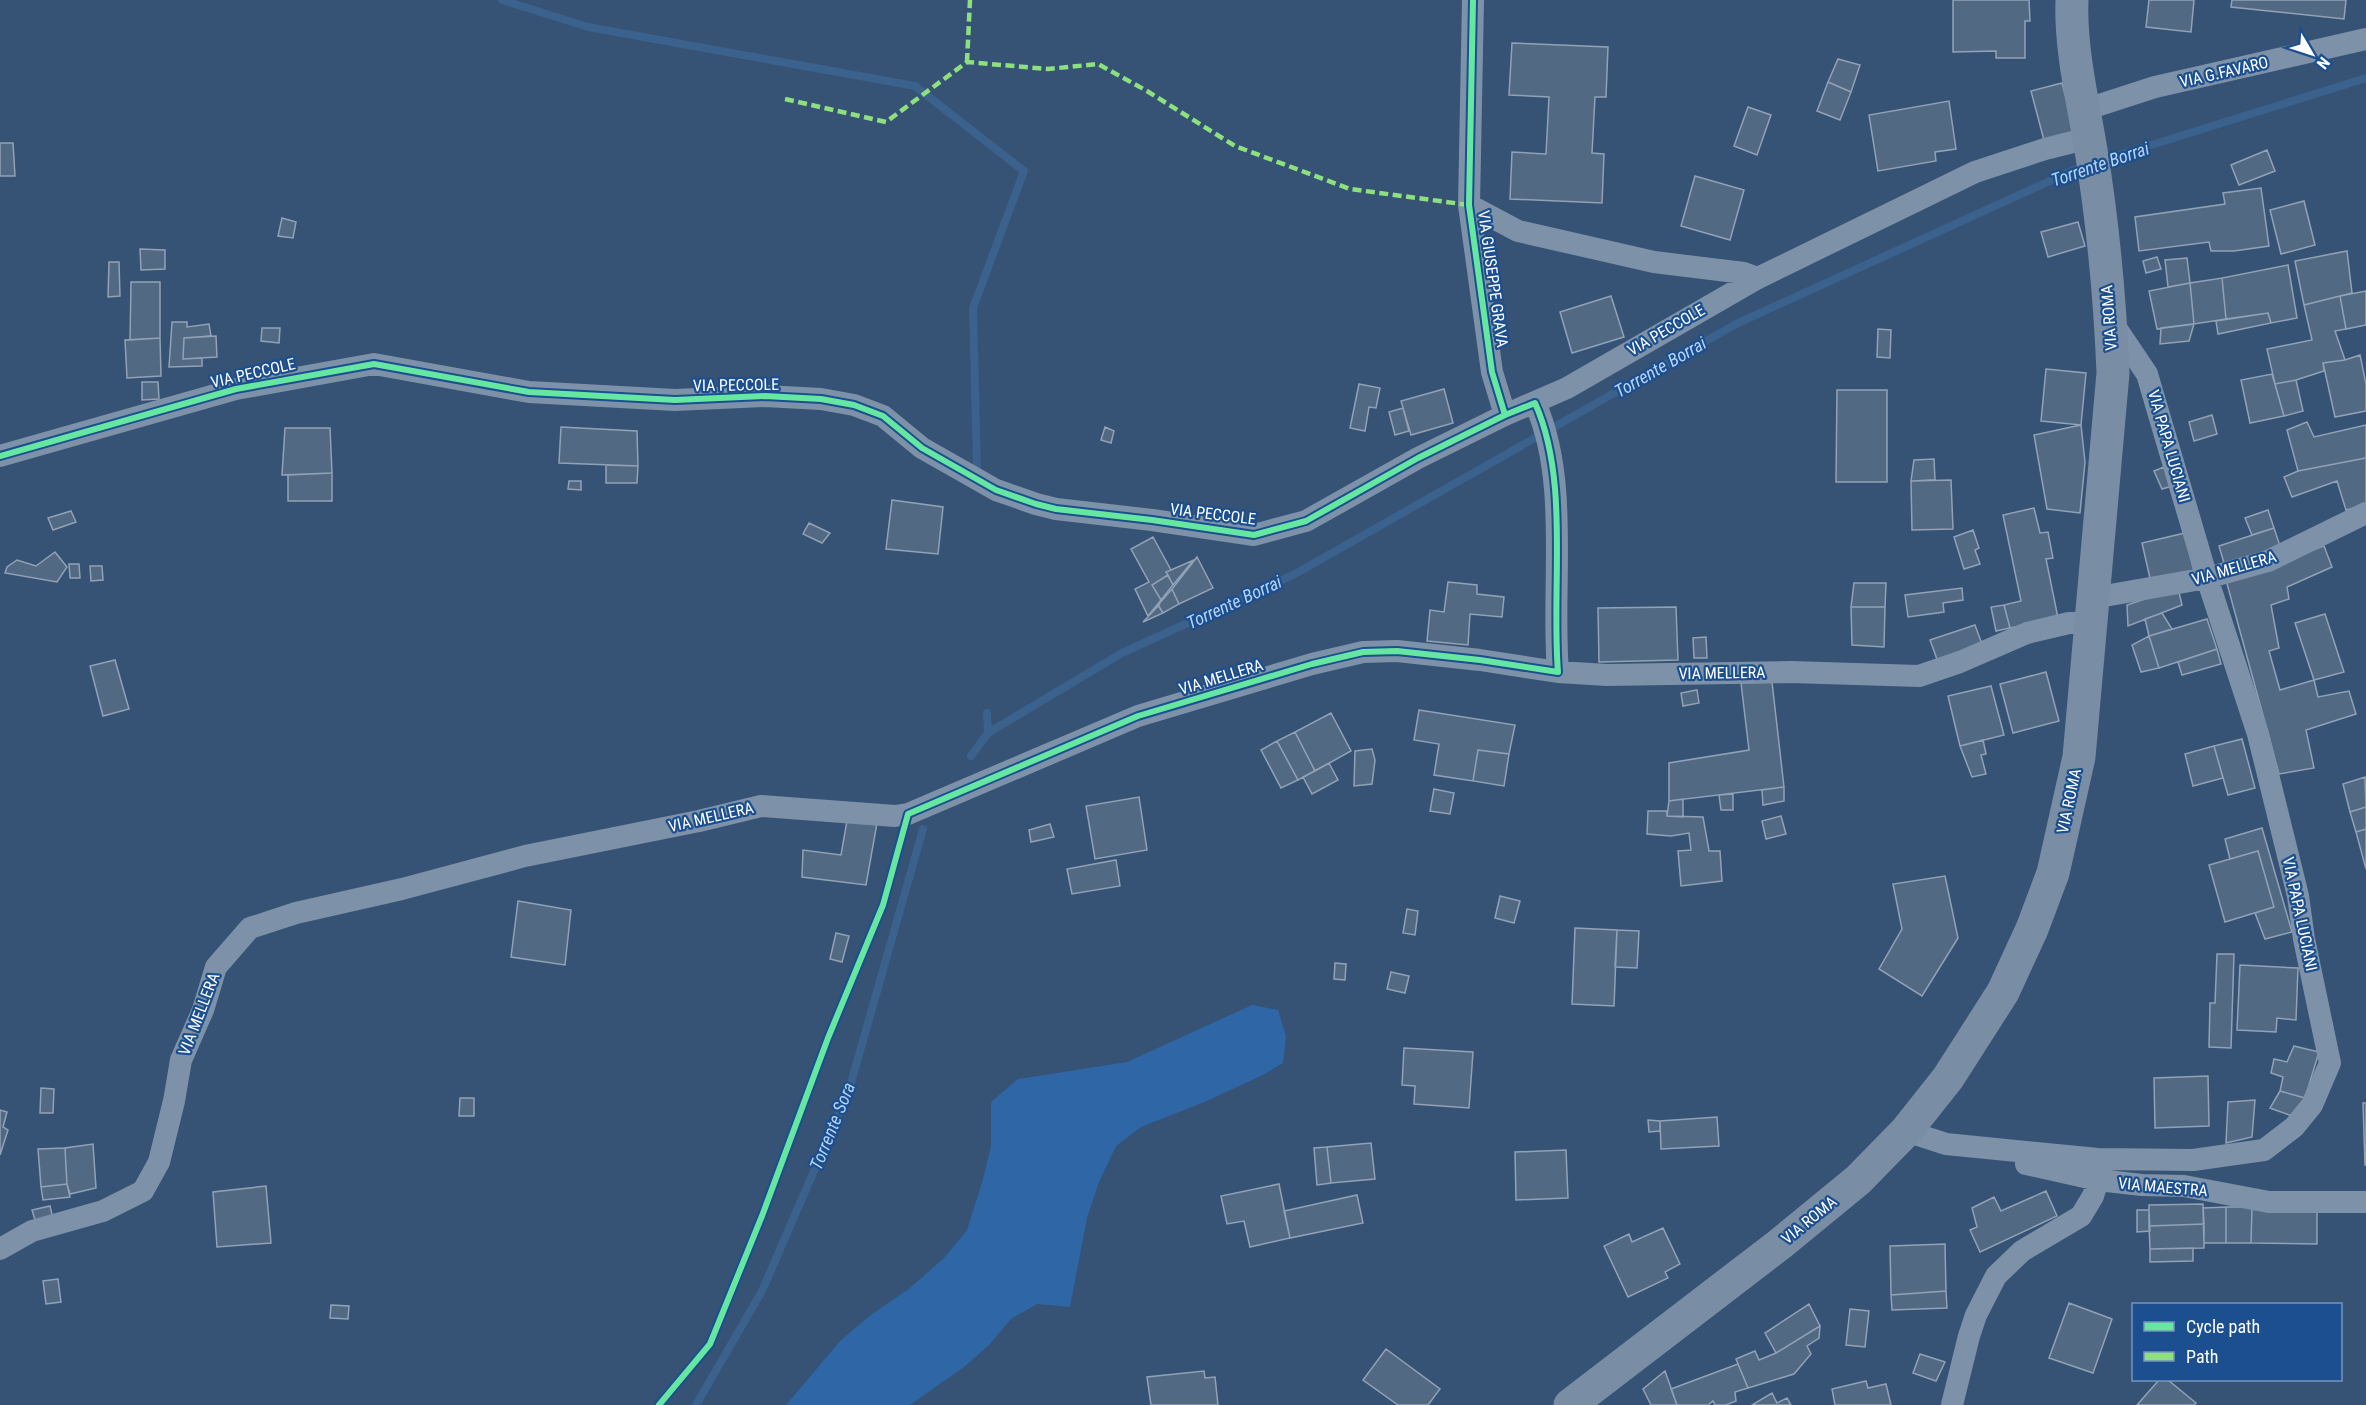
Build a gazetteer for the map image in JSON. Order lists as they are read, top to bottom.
{
  "streets": {
    "main road": ["VIA ROMA"],
    "street": [
      "VIA G.FAVARO",
      "VIA GIUSEPPE GRAVA",
      "VIA PECCOLE",
      "VIA PAPA LUCIANI",
      "VIA MELLERA",
      "VIA MAESTRA"
    ]
  },
  "crossings": [
    ["VIA G.FAVARO", "VIA ROMA"],
    ["VIA G.FAVARO", "VIA PECCOLE"],
    ["VIA GIUSEPPE GRAVA", "VIA PECCOLE"],
    ["VIA ROMA", "VIA PECCOLE"],
    ["VIA ROMA", "VIA PAPA LUCIANI"],
    ["VIA ROMA", "VIA MELLERA"],
    ["VIA PAPA LUCIANI", "VIA MELLERA"],
    ["VIA PAPA LUCIANI", "VIA MAESTRA"]
  ],
  "water": ["Torrente Borrai", "Torrente Sora"],
  "legend": ["Cycle path", "Path"],
  "north": "bottom right"
}
